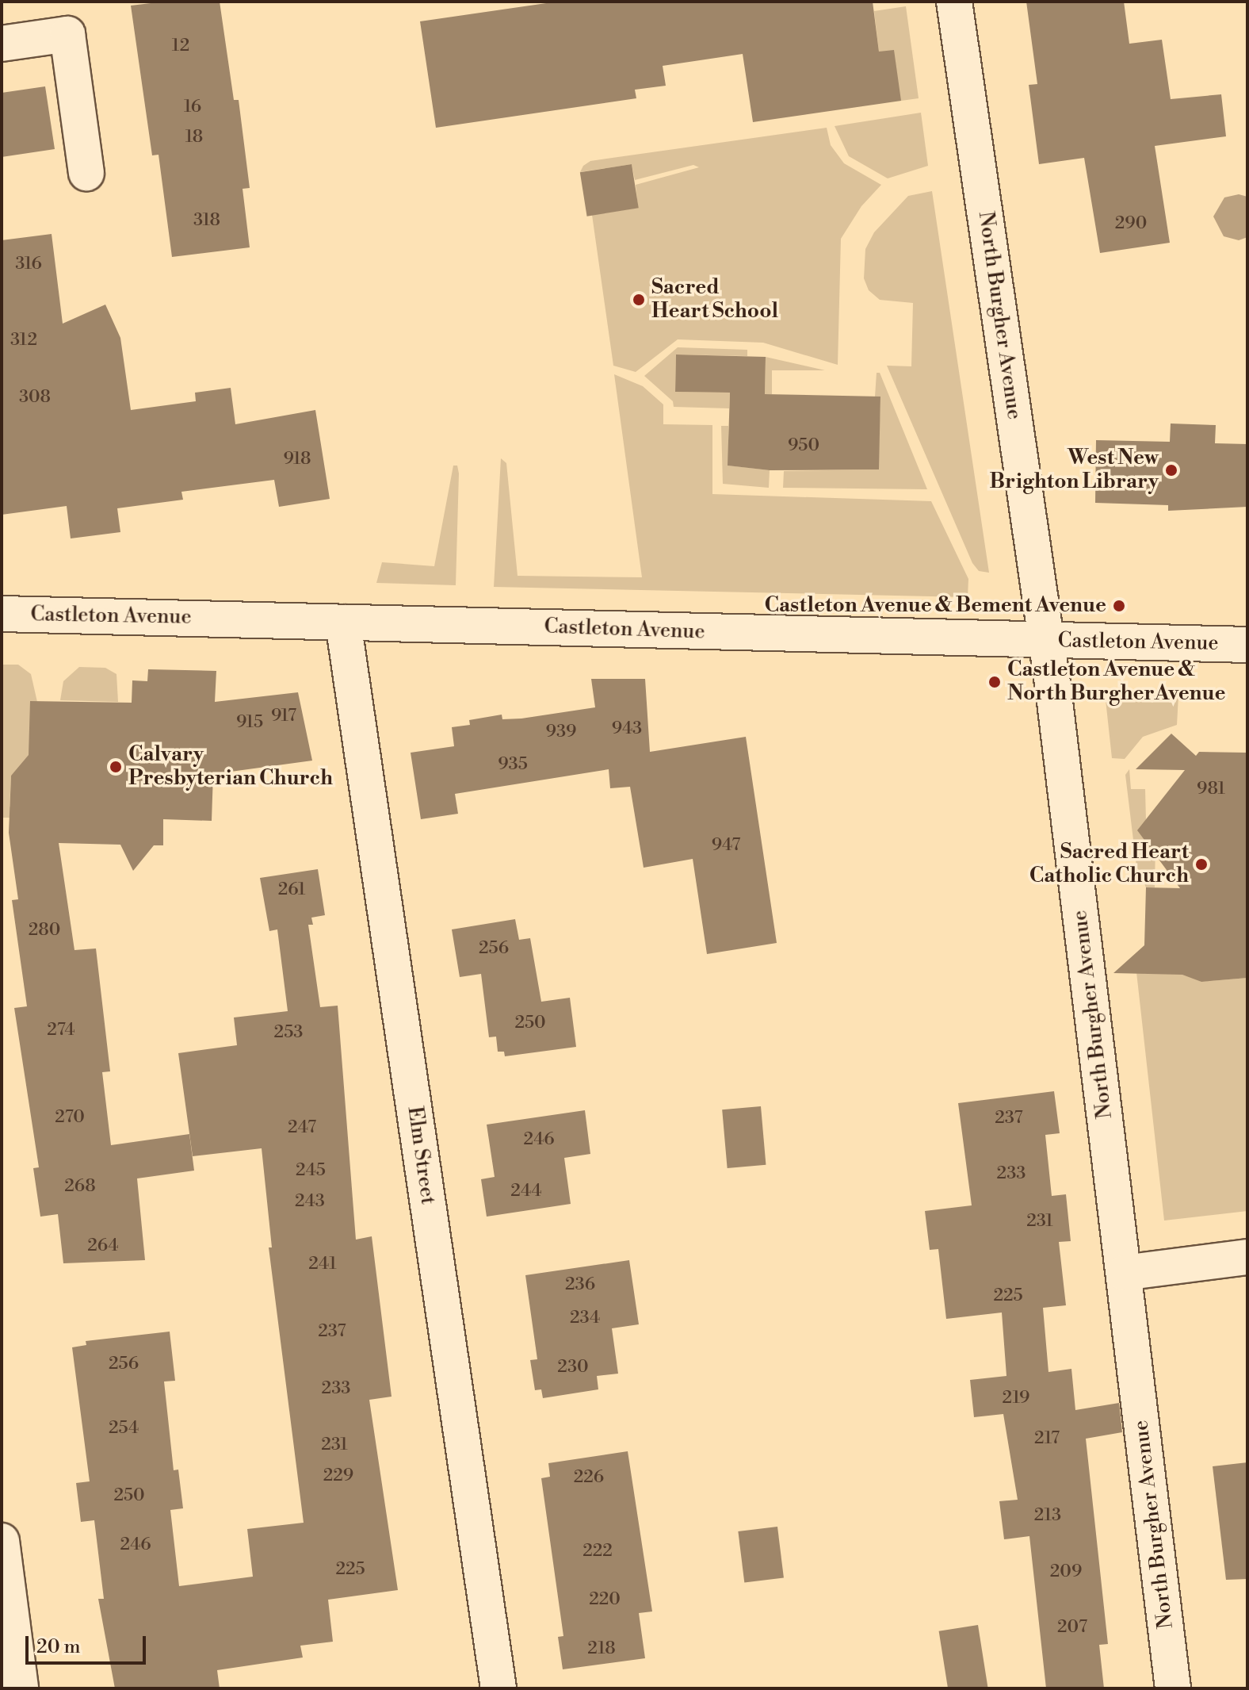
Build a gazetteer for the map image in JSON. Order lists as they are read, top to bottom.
{
  "streets": {
    "street": ["North Burgher Avenue", "Castleton Avenue", "Elm Street"]
  },
  "crossings": [
    ["North Burgher Avenue", "Castleton Avenue"],
    ["Castleton Avenue", "Elm Street"]
  ],
  "places": [
    "Sacred Heart School",
    "West New Brighton Library",
    "Castleton Avenue & Bement Avenue",
    "Castleton Avenue & North BurgherAvenue",
    "Calvary Presbyterian Church",
    "Sacred Heart Catholic Church"
  ],
  "house_numbers": [
    "12",
    "16",
    "18",
    "318",
    "290",
    "316",
    "312",
    "308",
    "950",
    "918",
    "917",
    "915",
    "943",
    "939",
    "935",
    "981",
    "947",
    "261",
    "280",
    "256",
    "250",
    "274",
    "253",
    "270",
    "237",
    "247",
    "246",
    "245",
    "233",
    "268",
    "244",
    "243",
    "231",
    "264",
    "241",
    "236",
    "225",
    "234",
    "237",
    "256",
    "230",
    "233",
    "219",
    "254",
    "217",
    "231",
    "229",
    "226",
    "250",
    "213",
    "246",
    "222",
    "225",
    "209",
    "220",
    "207",
    "218"
  ],
  "scale_bar": "20 m"
}
